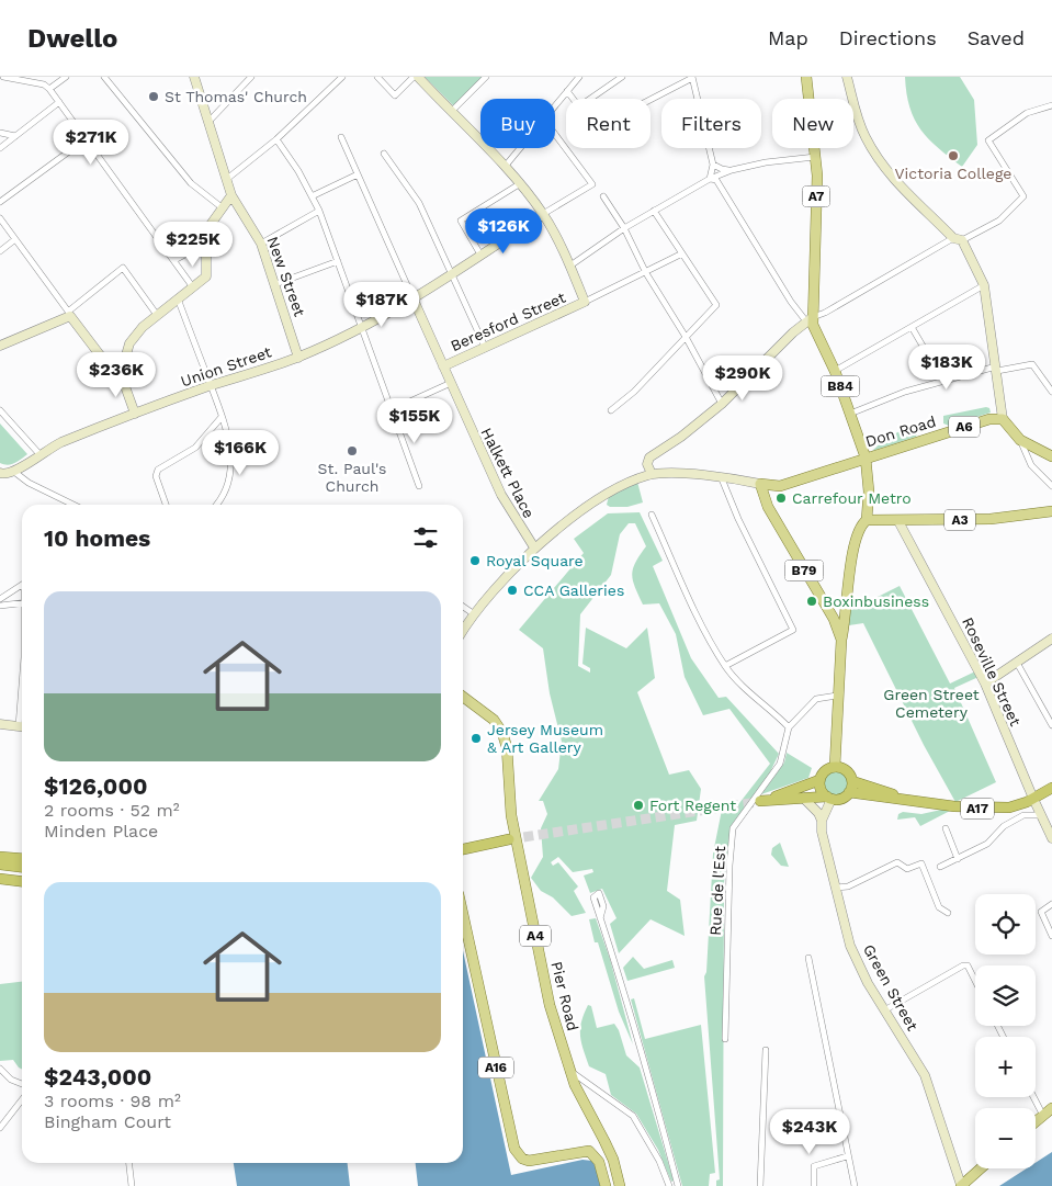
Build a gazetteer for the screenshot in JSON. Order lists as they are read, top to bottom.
{
  "streets": {
    "highway": ["A17"],
    "main road": [
      "A7",
      "New Street",
      "Beresford Street",
      "Union Street",
      "B84",
      "A6",
      "Don Road",
      "Halkett Place",
      "A3",
      "B79",
      "Roseville Street",
      "A4",
      "Green Street",
      "Pier Road",
      "A16"
    ],
    "street": ["Rue de l'Est"]
  },
  "crossings": [
    ["A7", "B84"],
    ["New Street", "Union Street"],
    ["Beresford Street", "Halkett Place"],
    ["Union Street", "Halkett Place"],
    ["B84", "Don Road"],
    ["Don Road", "B79"],
    ["A3", "Roseville Street"],
    ["B79", "A17"],
    ["B79", "Green Street"],
    ["Roseville Street", "A17"],
    ["A17", "Green Street"]
  ],
  "parks": ["Green Street Cemetery"],
  "places": [
    "St Thomas' Church",
    "Victoria College",
    "St. Paul's Church",
    "Carrefour Metro",
    "Royal Square",
    "CCA Galleries",
    "Boxinbusiness",
    "Jersey Museum & Art Gallery",
    "Fort Regent"
  ],
  "page": {
    "header": "Dwello",
    "nav": ["Map", "Directions", "Saved"],
    "chip": [
      "Buy",
      "Rent",
      "Filters",
      "New"
    ],
    "price": [
      "$271K",
      "$126K",
      "$225K",
      "$187K",
      "$183K",
      "$236K",
      "$290K",
      "$155K",
      "$166K",
      "$243K"
    ],
    "heading": "10 homes",
    "list": [
      {
        "name": "$126,000",
        "note": "2 rooms · 52 m² · Minden Place"
      },
      {
        "name": "$243,000",
        "note": "3 rooms · 98 m² · Bingham Court"
      }
    ],
    "map_buttons": ["+", "−"]
  }
}
